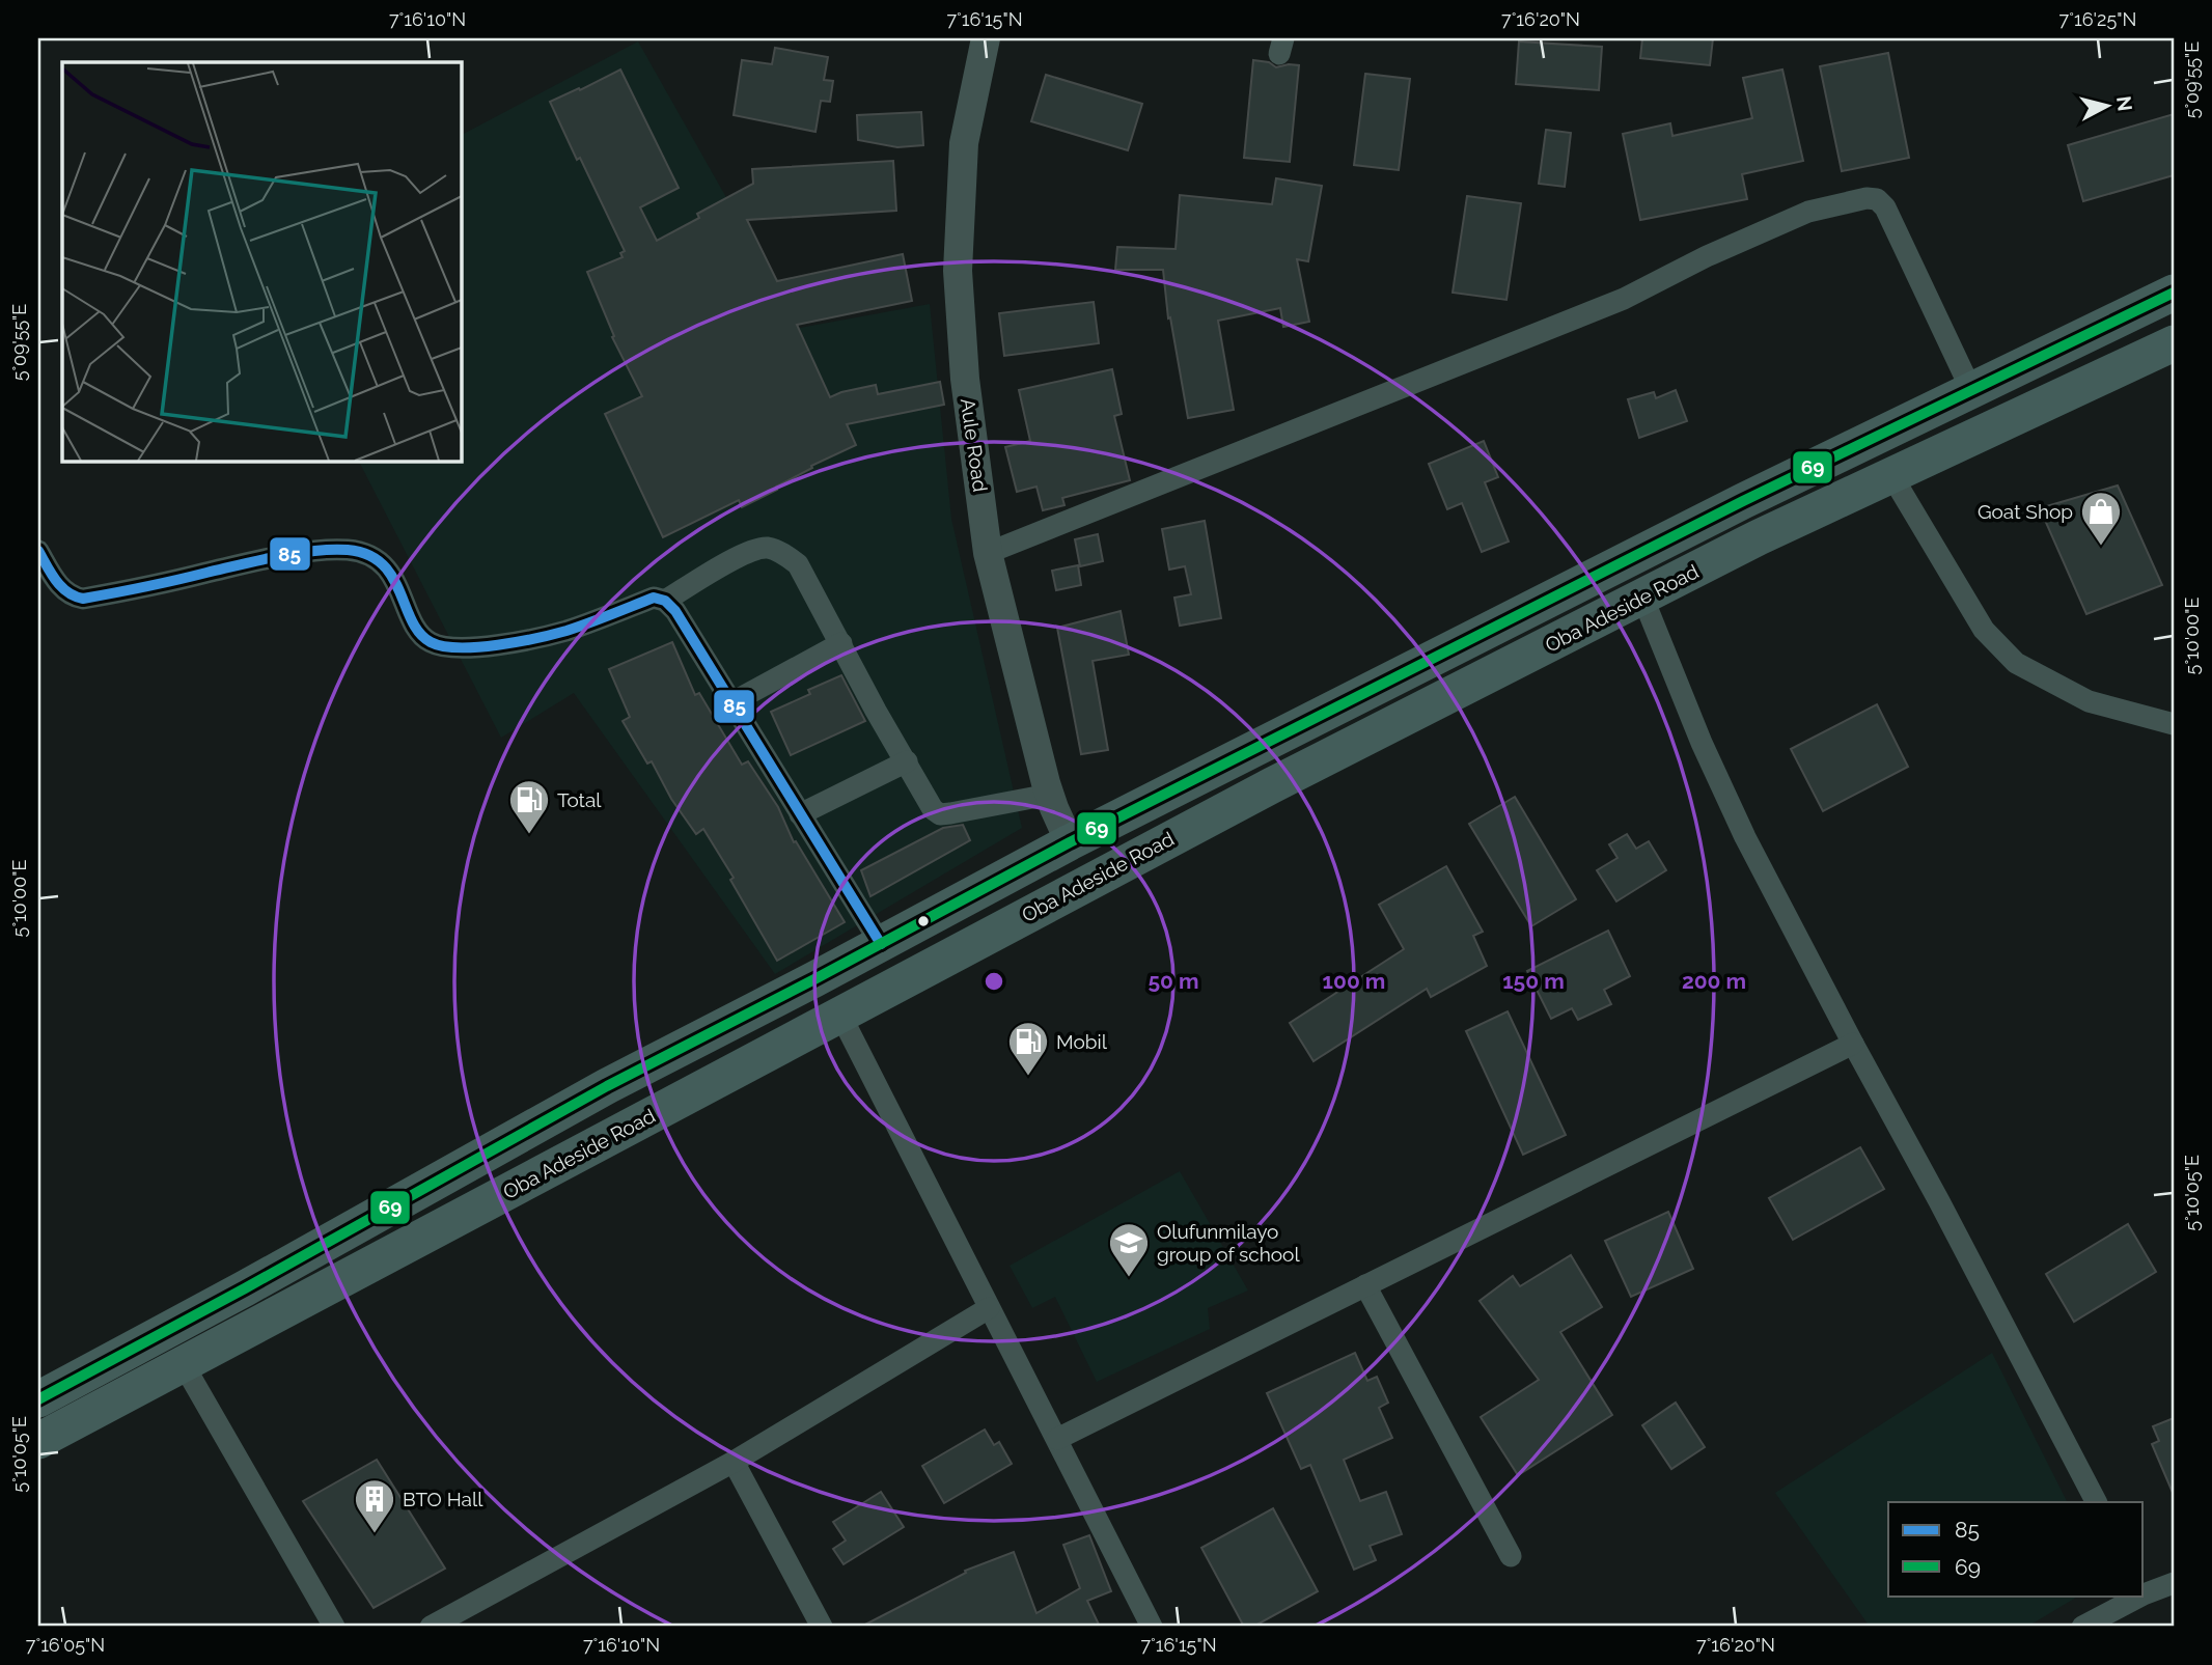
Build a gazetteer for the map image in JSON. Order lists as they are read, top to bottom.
{
  "streets": {
    "main road": ["Oba Adeside Road"],
    "street": ["Aule Road"]
  },
  "places": {
    "shop": ["Goat Shop"],
    "fuel station": ["Total", "Mobil"],
    "school or university": ["Olufunmilayo group of school"],
    "building": ["BTO Hall"]
  },
  "lines": ["transit line 69", "transit line 85"],
  "legend": ["85", "69"],
  "north": "right",
  "coordinates": [
    "7°16'10\"N",
    "7°16'15\"N",
    "7°16'20\"N",
    "7°16'25\"N",
    "5°09'55\"E",
    "5°10'00\"E",
    "5°10'05\"E",
    "7°16'05\"N"
  ],
  "rings": [
    "50 m",
    "100 m",
    "150 m",
    "200 m"
  ]
}
